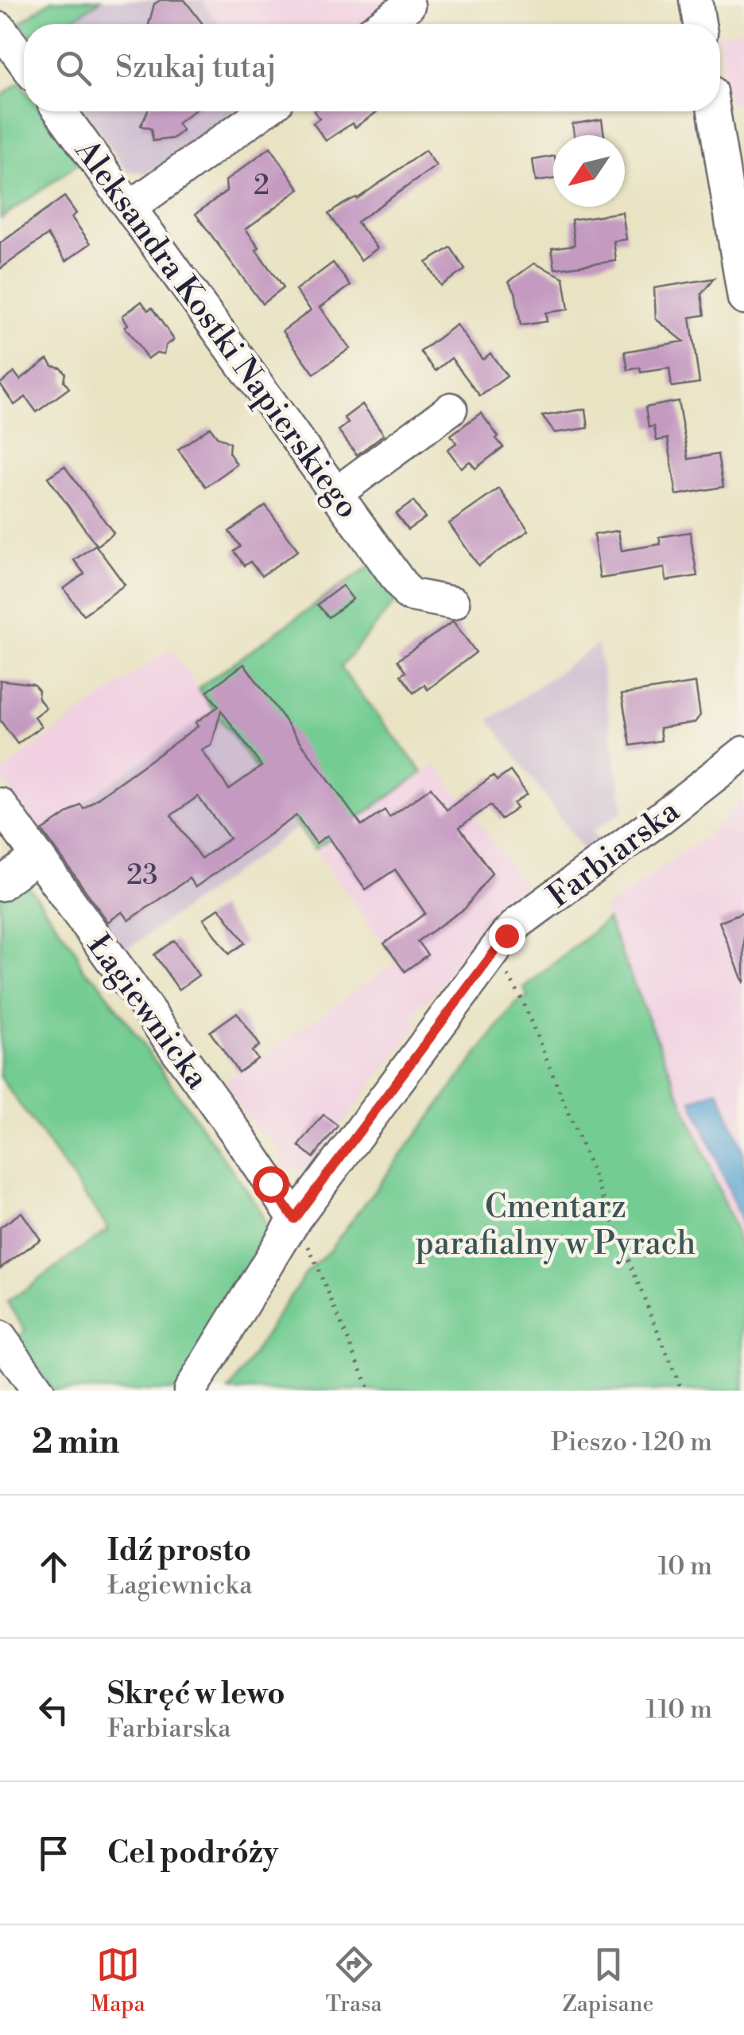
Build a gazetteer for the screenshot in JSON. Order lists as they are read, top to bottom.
{
  "streets": {
    "street": ["Aleksandra Kostki Napierskiego", "Farbiarska", "Łagiewnicka"]
  },
  "crossings": [
    ["Farbiarska", "Łagiewnicka"]
  ],
  "parks": ["Cmentarz parafialny w Pyrach"],
  "house_numbers": ["2", "23"],
  "north": "bottom left",
  "page": {
    "search": "Szukaj tutaj",
    "heading": ["2 min", "Pieszo · 120 m"],
    "list": [
      ["Idź prosto", "Łagiewnicka", "10 m"],
      ["Skręć w lewo", "Farbiarska", "110 m"],
      "Cel podróży"
    ],
    "nav": ["Mapa", "Trasa", "Zapisane"]
  }
}
